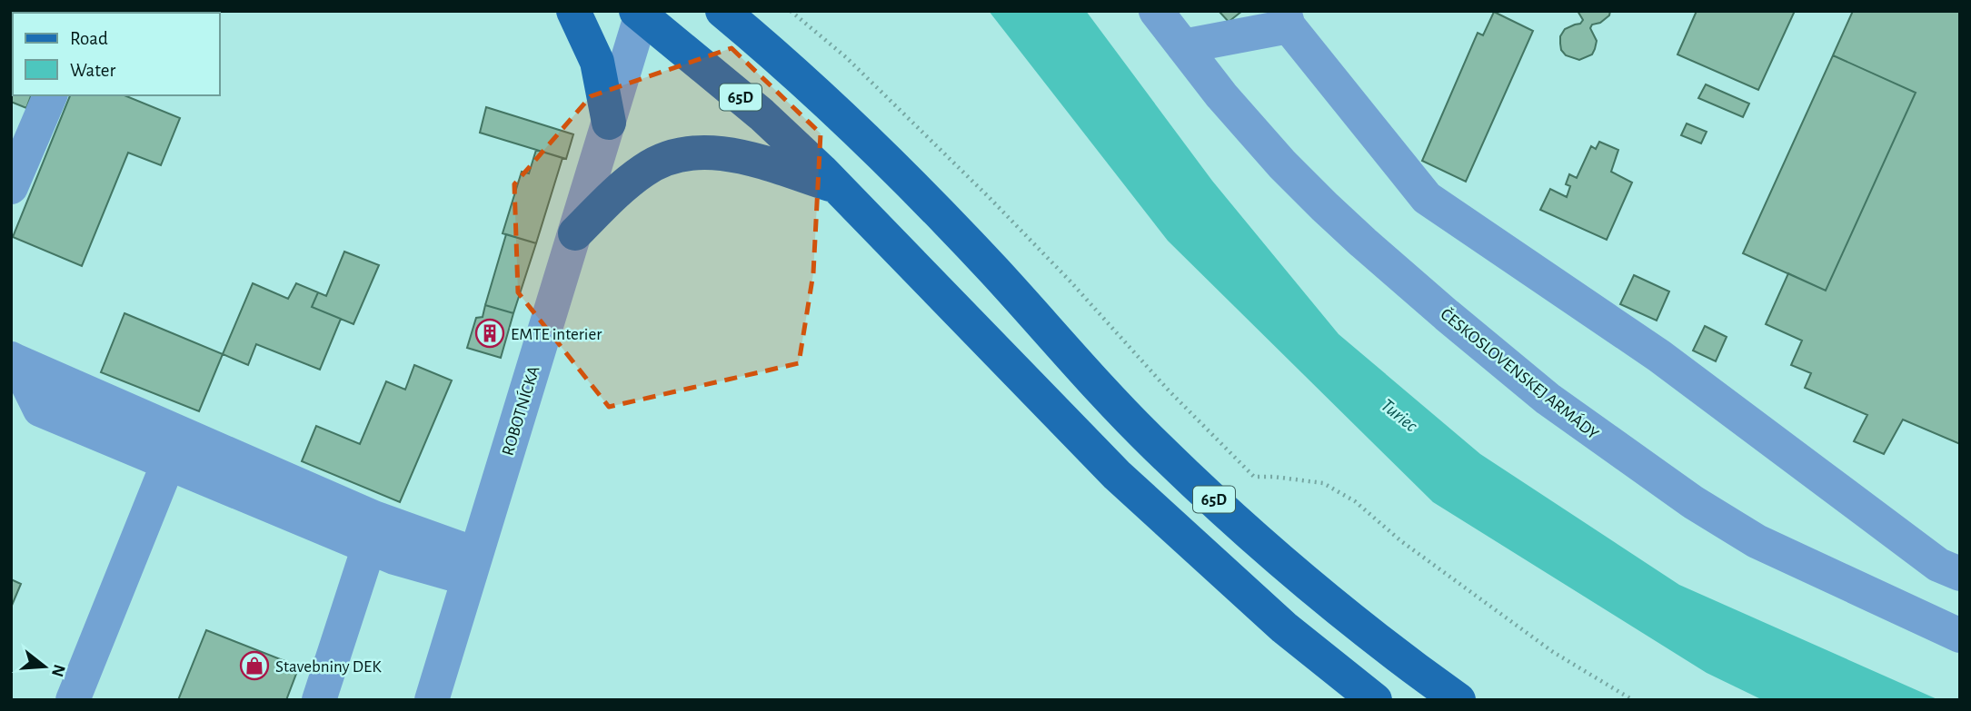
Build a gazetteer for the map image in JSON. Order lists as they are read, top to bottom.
{
  "streets": {
    "main road": ["65D"],
    "street": ["ČESKOSLOVENSKEJ ARMÁDY", "ROBOTNÍCKA"]
  },
  "crossings": [
    ["65D", "ROBOTNÍCKA"]
  ],
  "water": ["Turiec"],
  "places": {
    "building": ["EMTE interier"],
    "shop": ["Stavebniny DEK"]
  },
  "legend": ["Road", "Water"],
  "north": "right"
}
